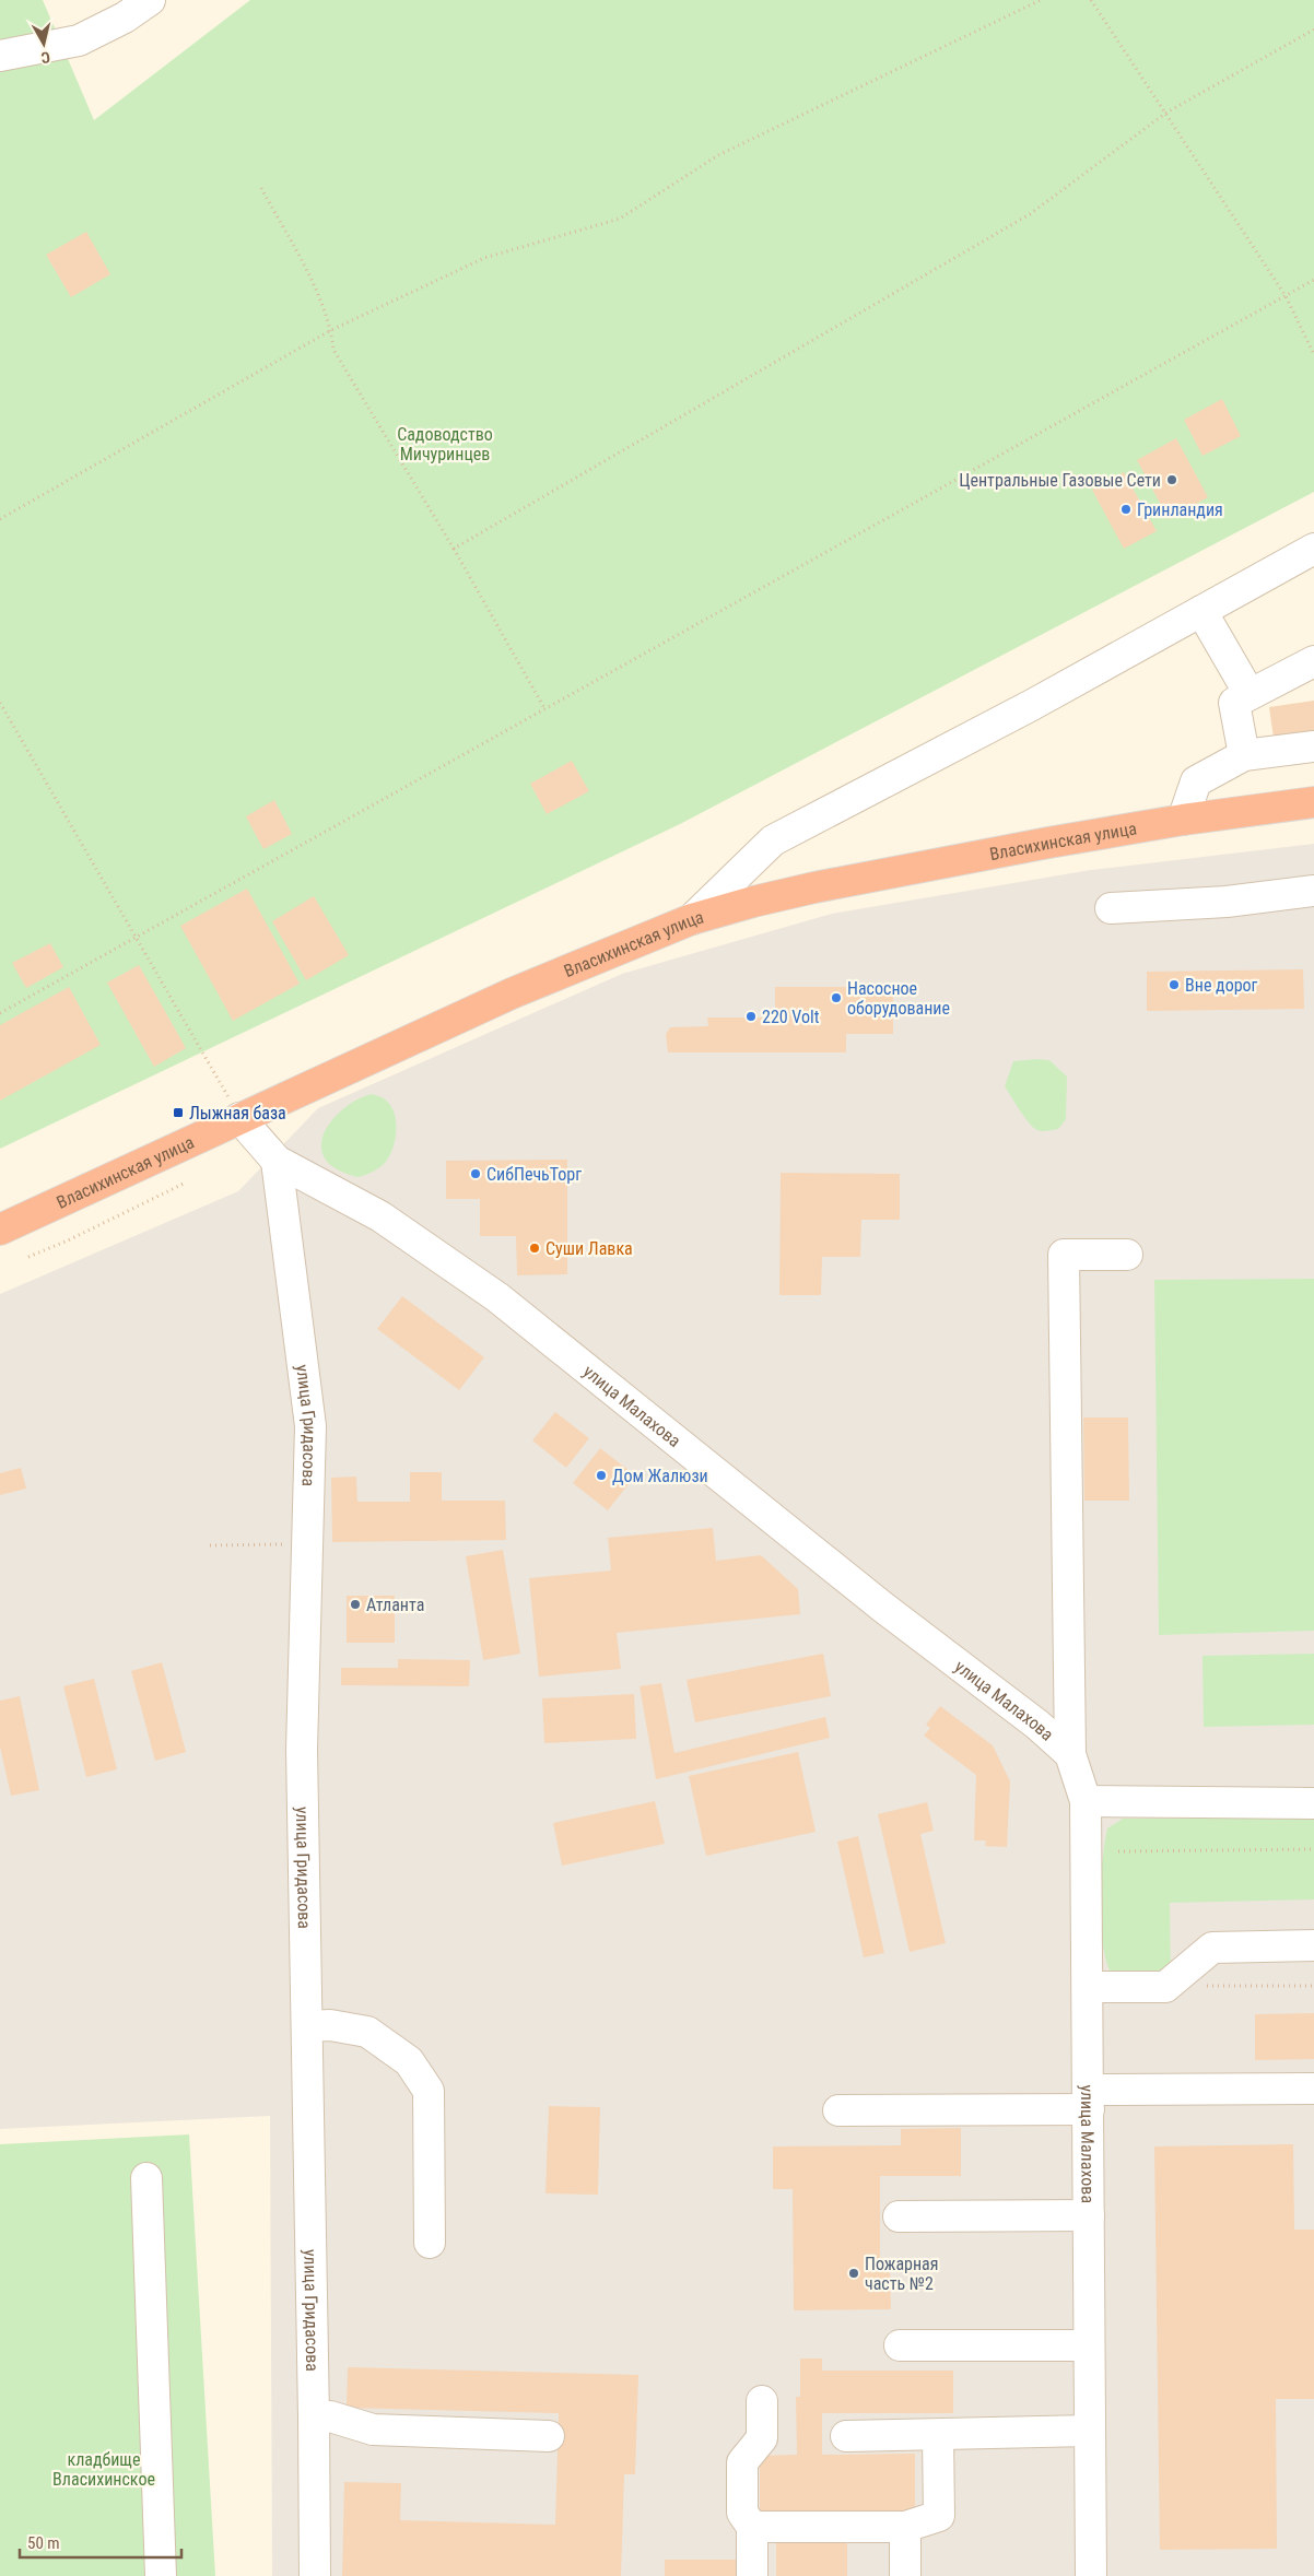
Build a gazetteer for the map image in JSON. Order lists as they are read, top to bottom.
{
  "streets": {
    "highway": ["Власихинская улица"],
    "street": ["улица Малахова", "улица Гридасова"]
  },
  "crossings": [
    ["улица Малахова", "улица Гридасова"]
  ],
  "parks": ["Садоводство Мичуринцев", "кладбище Власихинское"],
  "places": {
    "other": [
      "Центральные Газовые Сети",
      "Гринландия",
      "Вне дорог",
      "Насосное оборудование",
      "220 Volt",
      "СибПечьТорг",
      "Суши Лавка",
      "Дом Жалюзи",
      "Атланта",
      "Пожарная часть №2"
    ],
    "transit": ["Лыжная база"]
  },
  "scale_bar": "50 m",
  "north": "bottom"
}
